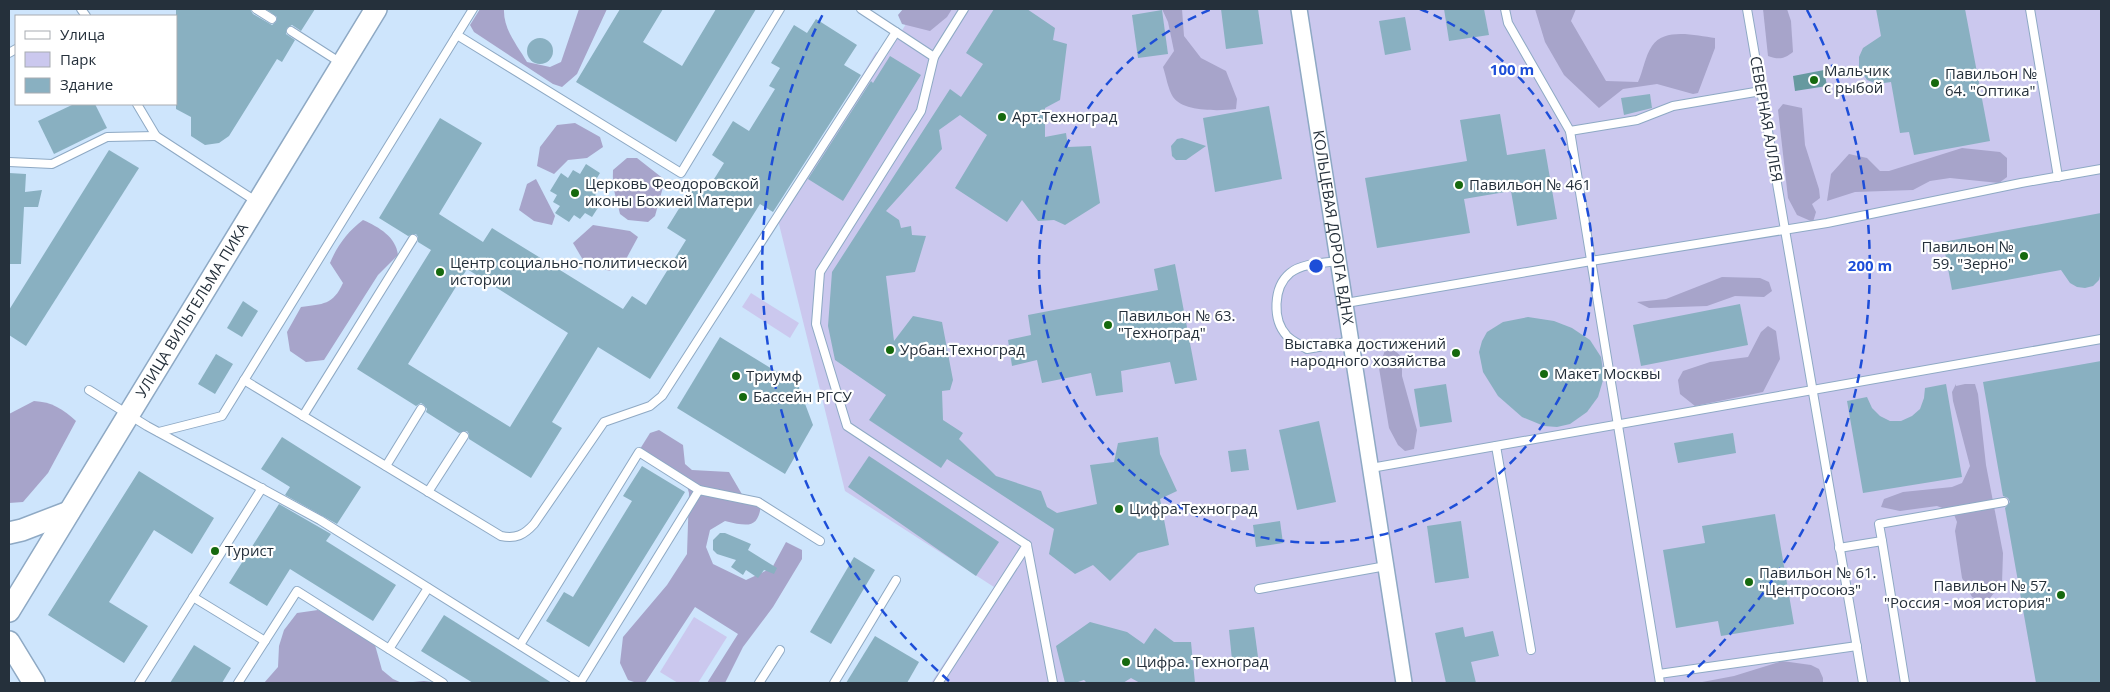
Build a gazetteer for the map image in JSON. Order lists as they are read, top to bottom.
{
  "streets": {
    "main road": ["УЛИЦА ВИЛЬГЕЛЬМА ПИКА"],
    "street": ["КОЛЬЦЕВАЯ ДОРОГА ВДНХ"],
    "lane": ["СЕВЕРНАЯ АЛЛЕЯ"]
  },
  "places": [
    "Мальчик с рыбой",
    "Павильон № 64. \"Оптика\"",
    "Арт.Техноград",
    "Павильон № 461",
    "Церковь Феодоровской иконы Божией Матери",
    "Павильон № 59. \"Зерно\"",
    "Центр социально-политической истории",
    "Павильон № 63. \"Техноград\"",
    "Урбан.Техноград",
    "Выставка достижений народного хозяйства",
    "Макет Москвы",
    "Триумф",
    "Бассейн РГСУ",
    "Цифра.Техноград",
    "Турист",
    "Павильон № 61. \"Центросоюз\"",
    "Павильон № 57. \"Россия - моя история\"",
    "Цифра. Техноград"
  ],
  "legend": ["Улица", "Парк", "Здание"],
  "rings": ["100 m", "200 m"]
}
